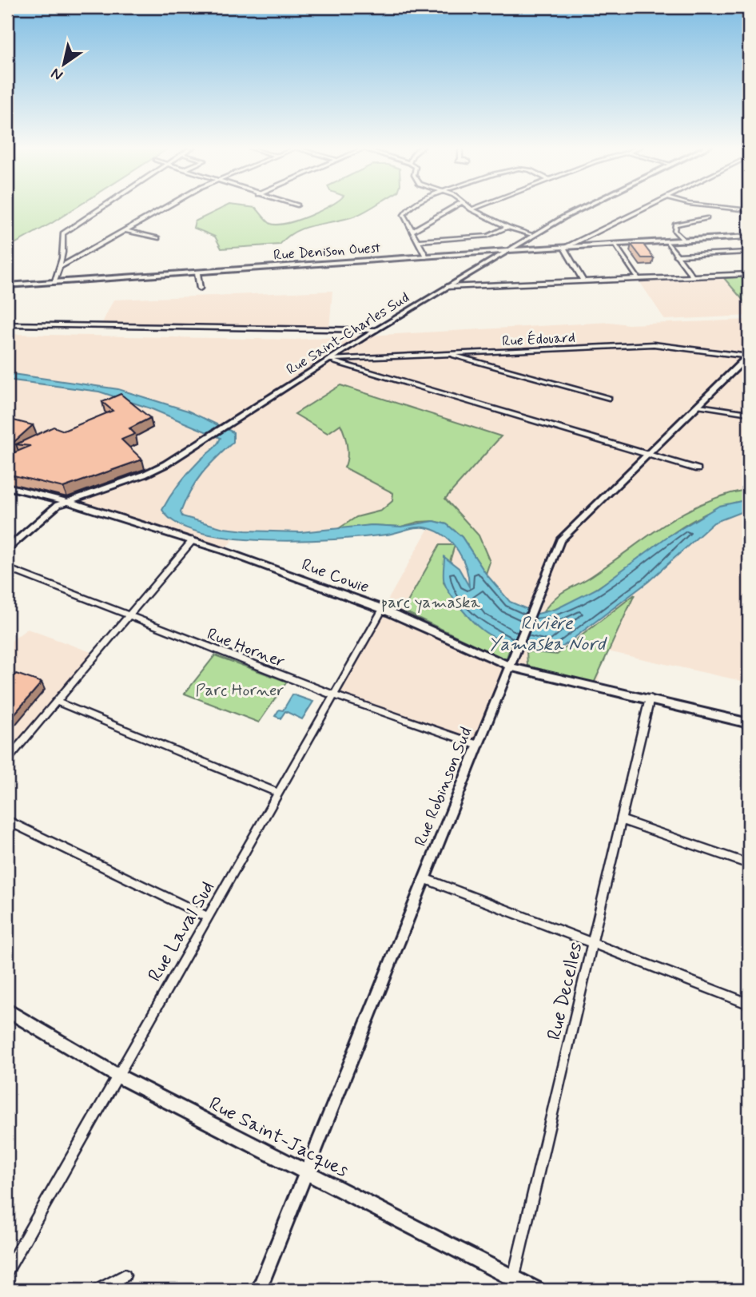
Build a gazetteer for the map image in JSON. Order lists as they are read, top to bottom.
{
  "streets": {
    "main road": ["Rue Saint-Jacques"],
    "street": [
      "Rue Denison Ouest",
      "Rue Saint-Charles Sud",
      "Rue Édouard",
      "Rue Cowie",
      "Rue Horner",
      "Rue Robinson Sud",
      "Rue Laval Sud",
      "Rue Decelles"
    ]
  },
  "crossings": [
    ["Rue Denison Ouest", "Rue Saint-Charles Sud"],
    ["Rue Saint-Charles Sud", "Rue Édouard"],
    ["Rue Saint-Charles Sud", "Rue Cowie"],
    ["Rue Édouard", "Rue Robinson Sud"],
    ["Rue Cowie", "Rue Robinson Sud"],
    ["Rue Cowie", "Rue Laval Sud"],
    ["Rue Cowie", "Rue Decelles"],
    ["Rue Horner", "Rue Robinson Sud"],
    ["Rue Horner", "Rue Laval Sud"],
    ["Rue Robinson Sud", "Rue Saint-Jacques"],
    ["Rue Laval Sud", "Rue Saint-Jacques"],
    ["Rue Decelles", "Rue Saint-Jacques"]
  ],
  "water": ["Rivière Yamaska Nord"],
  "parks": ["parc yamaska", "Parc Horner"],
  "north": "bottom left"
}
